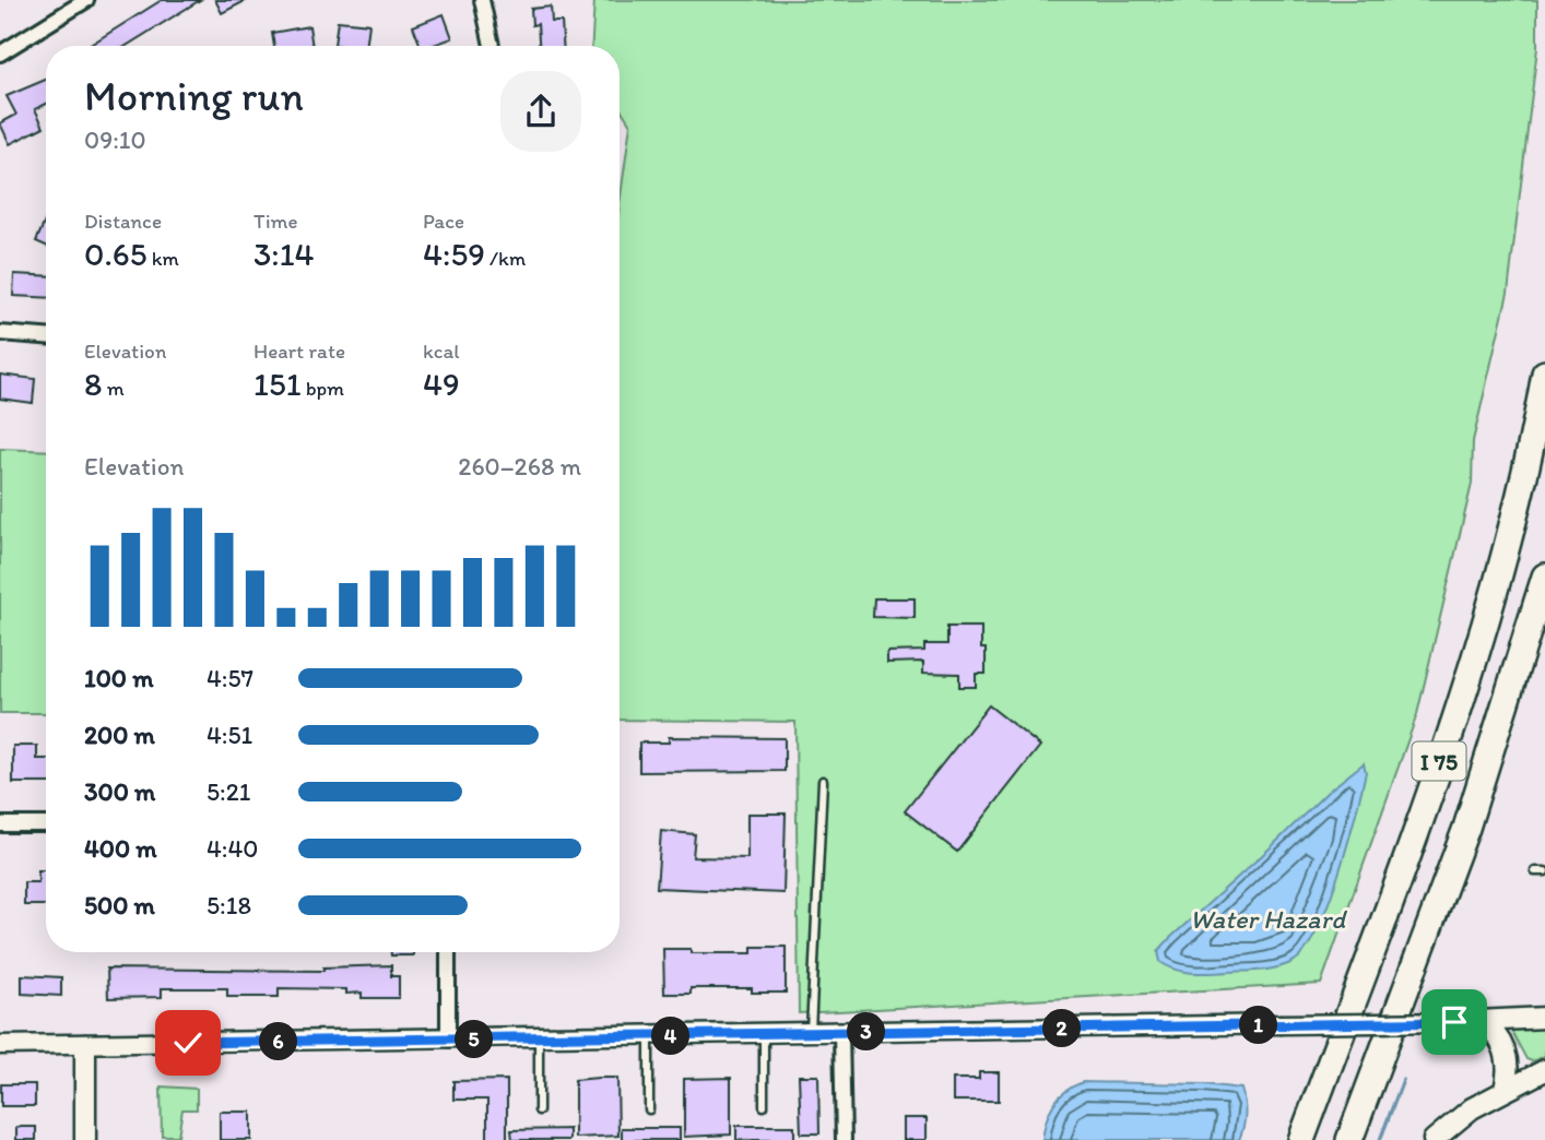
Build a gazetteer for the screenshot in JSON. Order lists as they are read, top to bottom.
{
  "streets": {
    "highway": ["I 75"]
  },
  "water": ["Water Hazard"],
  "page": {
    "heading": ["Morning run", "09:10"],
    "stats": [
      ["Distance", "0.65 km"],
      ["Time", "3:14"],
      ["Pace", "4:59 /km"],
      ["Elevation", "8 m"],
      ["Heart rate", "151 bpm"],
      ["kcal", "49"]
    ],
    "chart": ["Elevation", "260–268 m"],
    "list": [
      {
        "name": "100 m",
        "note": "4:57"
      },
      {
        "name": "200 m",
        "note": "4:51"
      },
      {
        "name": "300 m",
        "note": "5:21"
      },
      {
        "name": "400 m",
        "note": "4:40"
      },
      {
        "name": "500 m",
        "note": "5:18"
      }
    ],
    "pins": [
      "1",
      "2",
      "3",
      "4",
      "5",
      "6"
    ]
  }
}
